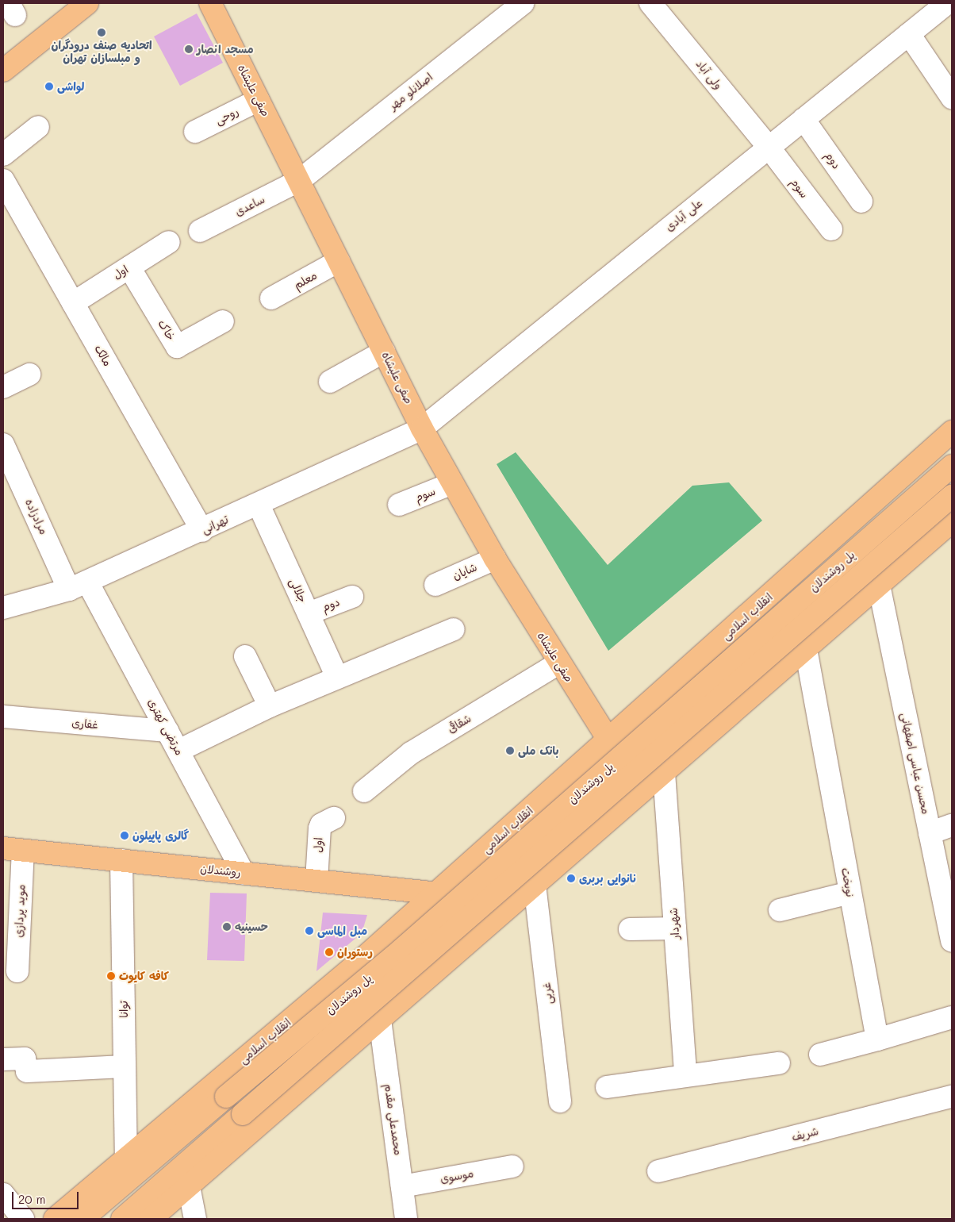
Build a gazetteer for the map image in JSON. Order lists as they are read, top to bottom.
{
  "streets": {
    "main road": [
      "صفی علیشاه",
      "پل روشندلان",
      "انقلاب اسلامی",
      "روشندلان"
    ],
    "street": [
      "ولی آباد",
      "اصلانلو مهر",
      "روحی",
      "دوم",
      "سوم",
      "ساعدی",
      "علی آبادی",
      "اول",
      "معلم",
      "خاک",
      "مالک",
      "مرادزاده",
      "تهرانی",
      "شایان",
      "جلالی",
      "غفاری",
      "شقاقی",
      "مرتضی کهتری",
      "محسن عباسی اصفهانی",
      "نوبخت",
      "موید پردازی",
      "شهردار",
      "غربی",
      "توانا",
      "محمدعلی مقدم",
      "شریف",
      "موسوی"
    ]
  },
  "crossings": [
    ["ولی آباد", "سوم"],
    ["ولی آباد", "علی آبادی"],
    ["صفی علیشاه", "اصلانلو مهر"],
    ["صفی علیشاه", "روحی"],
    ["صفی علیشاه", "سوم"],
    ["صفی علیشاه", "ساعدی"],
    ["صفی علیشاه", "علی آبادی"],
    ["صفی علیشاه", "معلم"],
    ["صفی علیشاه", "تهرانی"],
    ["صفی علیشاه", "شایان"],
    ["صفی علیشاه", "انقلاب اسلامی"],
    ["صفی علیشاه", "شقاقی"],
    ["اصلانلو مهر", "ساعدی"],
    ["دوم", "علی آبادی"],
    ["دوم", "جلالی"],
    ["سوم", "علی آبادی"],
    ["علی آبادی", "تهرانی"],
    ["اول", "خاک"],
    ["اول", "مالک"],
    ["اول", "روشندلان"],
    ["مالک", "تهرانی"],
    ["مرادزاده", "تهرانی"],
    ["مرادزاده", "مرتضی کهتری"],
    ["تهرانی", "جلالی"],
    ["تهرانی", "مرتضی کهتری"],
    ["انقلاب اسلامی", "روشندلان"],
    ["انقلاب اسلامی", "توانا"],
    ["غفاری", "مرتضی کهتری"],
    ["مرتضی کهتری", "روشندلان"],
    ["روشندلان", "موید پردازی"],
    ["روشندلان", "توانا"],
    ["محمدعلی مقدم", "موسوی"]
  ],
  "places": [
    "اتحادیه صنف درودگران و مبلسازان تهران",
    "مسجد انصار",
    "لواشی",
    "بانک ملی",
    "گالری پاپیلون",
    "نانوایی بربری",
    "حسینیه",
    "مبل الماسی",
    "رستوران",
    "کافه کایوت"
  ],
  "scale_bar": "20 m"
}
